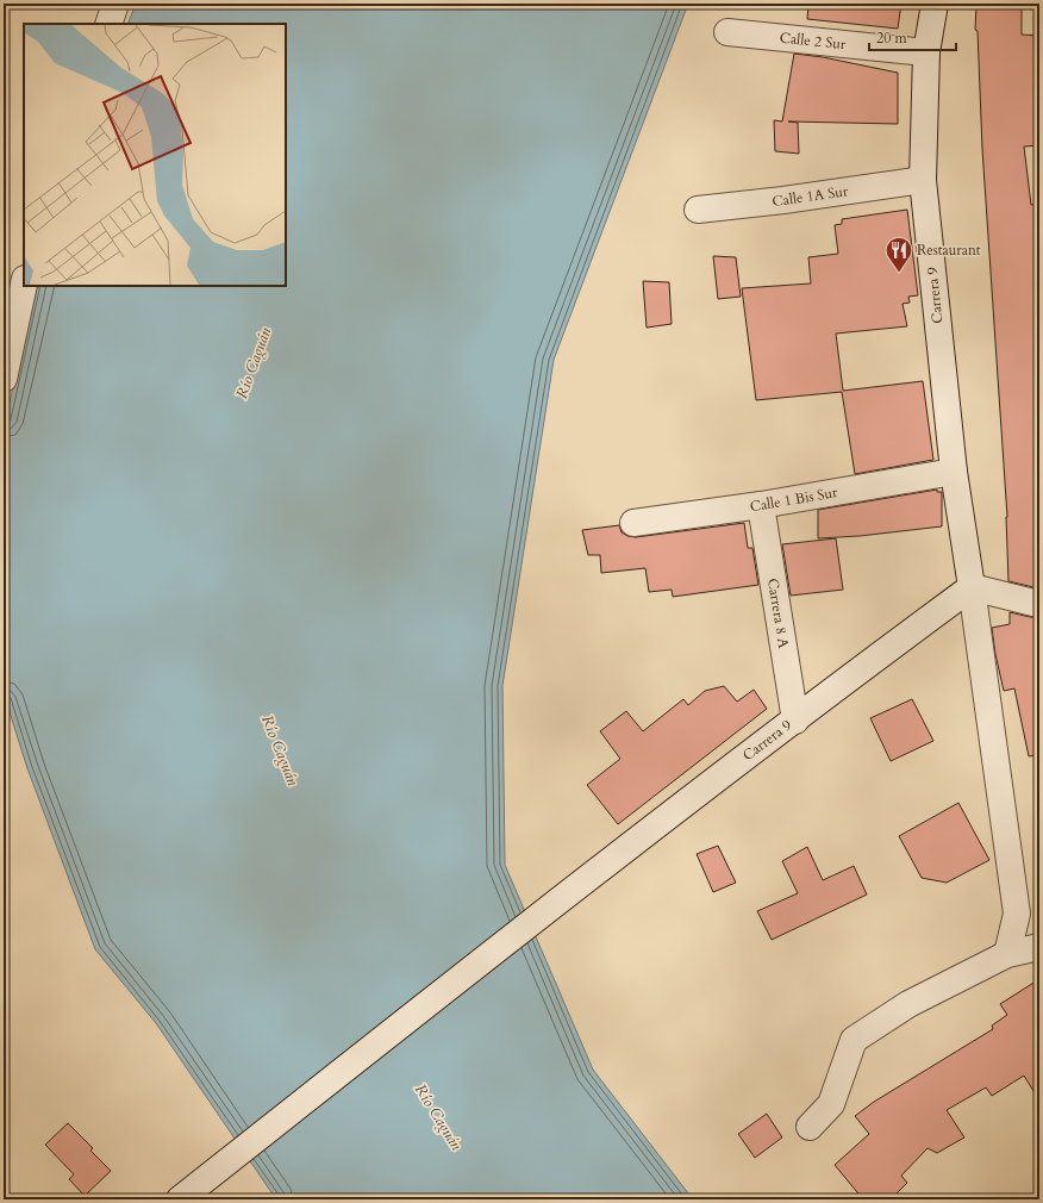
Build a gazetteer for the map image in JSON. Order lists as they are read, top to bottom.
{
  "streets": {
    "street": [
      "Calle 2 Sur",
      "Calle 1A Sur",
      "Carrera 9",
      "Calle 1 Bis Sur",
      "Carrera 8 A"
    ]
  },
  "crossings": [
    ["Calle 2 Sur", "Carrera 9"],
    ["Calle 1A Sur", "Carrera 9"],
    ["Carrera 9", "Calle 1 Bis Sur"],
    ["Carrera 9", "Carrera 8 A"],
    ["Calle 1 Bis Sur", "Carrera 8 A"]
  ],
  "water": ["Río Caguán"],
  "places": {
    "restaurant": ["Restaurant"]
  },
  "scale_bar": "20 m"
}
